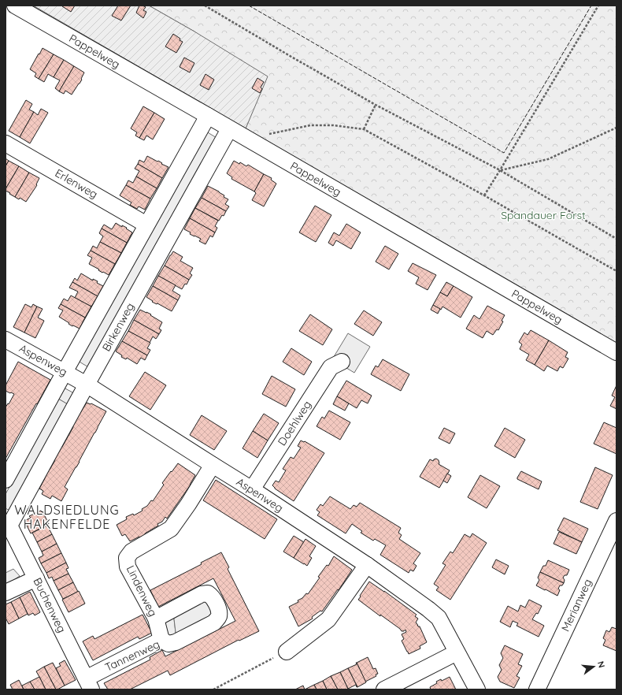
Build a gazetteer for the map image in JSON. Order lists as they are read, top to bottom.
{
  "streets": {
    "street": [
      "Pappelweg",
      "Erlenweg",
      "Birkenweg",
      "Aspenweg",
      "Doehlweg",
      "Lindenweg",
      "Buchenweg",
      "Merianweg",
      "Tannenweg"
    ]
  },
  "crossings": [
    ["Pappelweg", "Birkenweg"],
    ["Birkenweg", "Aspenweg"],
    ["Birkenweg", "Buchenweg"],
    ["Aspenweg", "Doehlweg"],
    ["Aspenweg", "Lindenweg"],
    ["Lindenweg", "Tannenweg"],
    ["Buchenweg", "Tannenweg"]
  ],
  "districts": ["WALDSIEDLUNG HAKENFELDE"],
  "parks": ["Spandauer Forst"],
  "north": "right"
}
